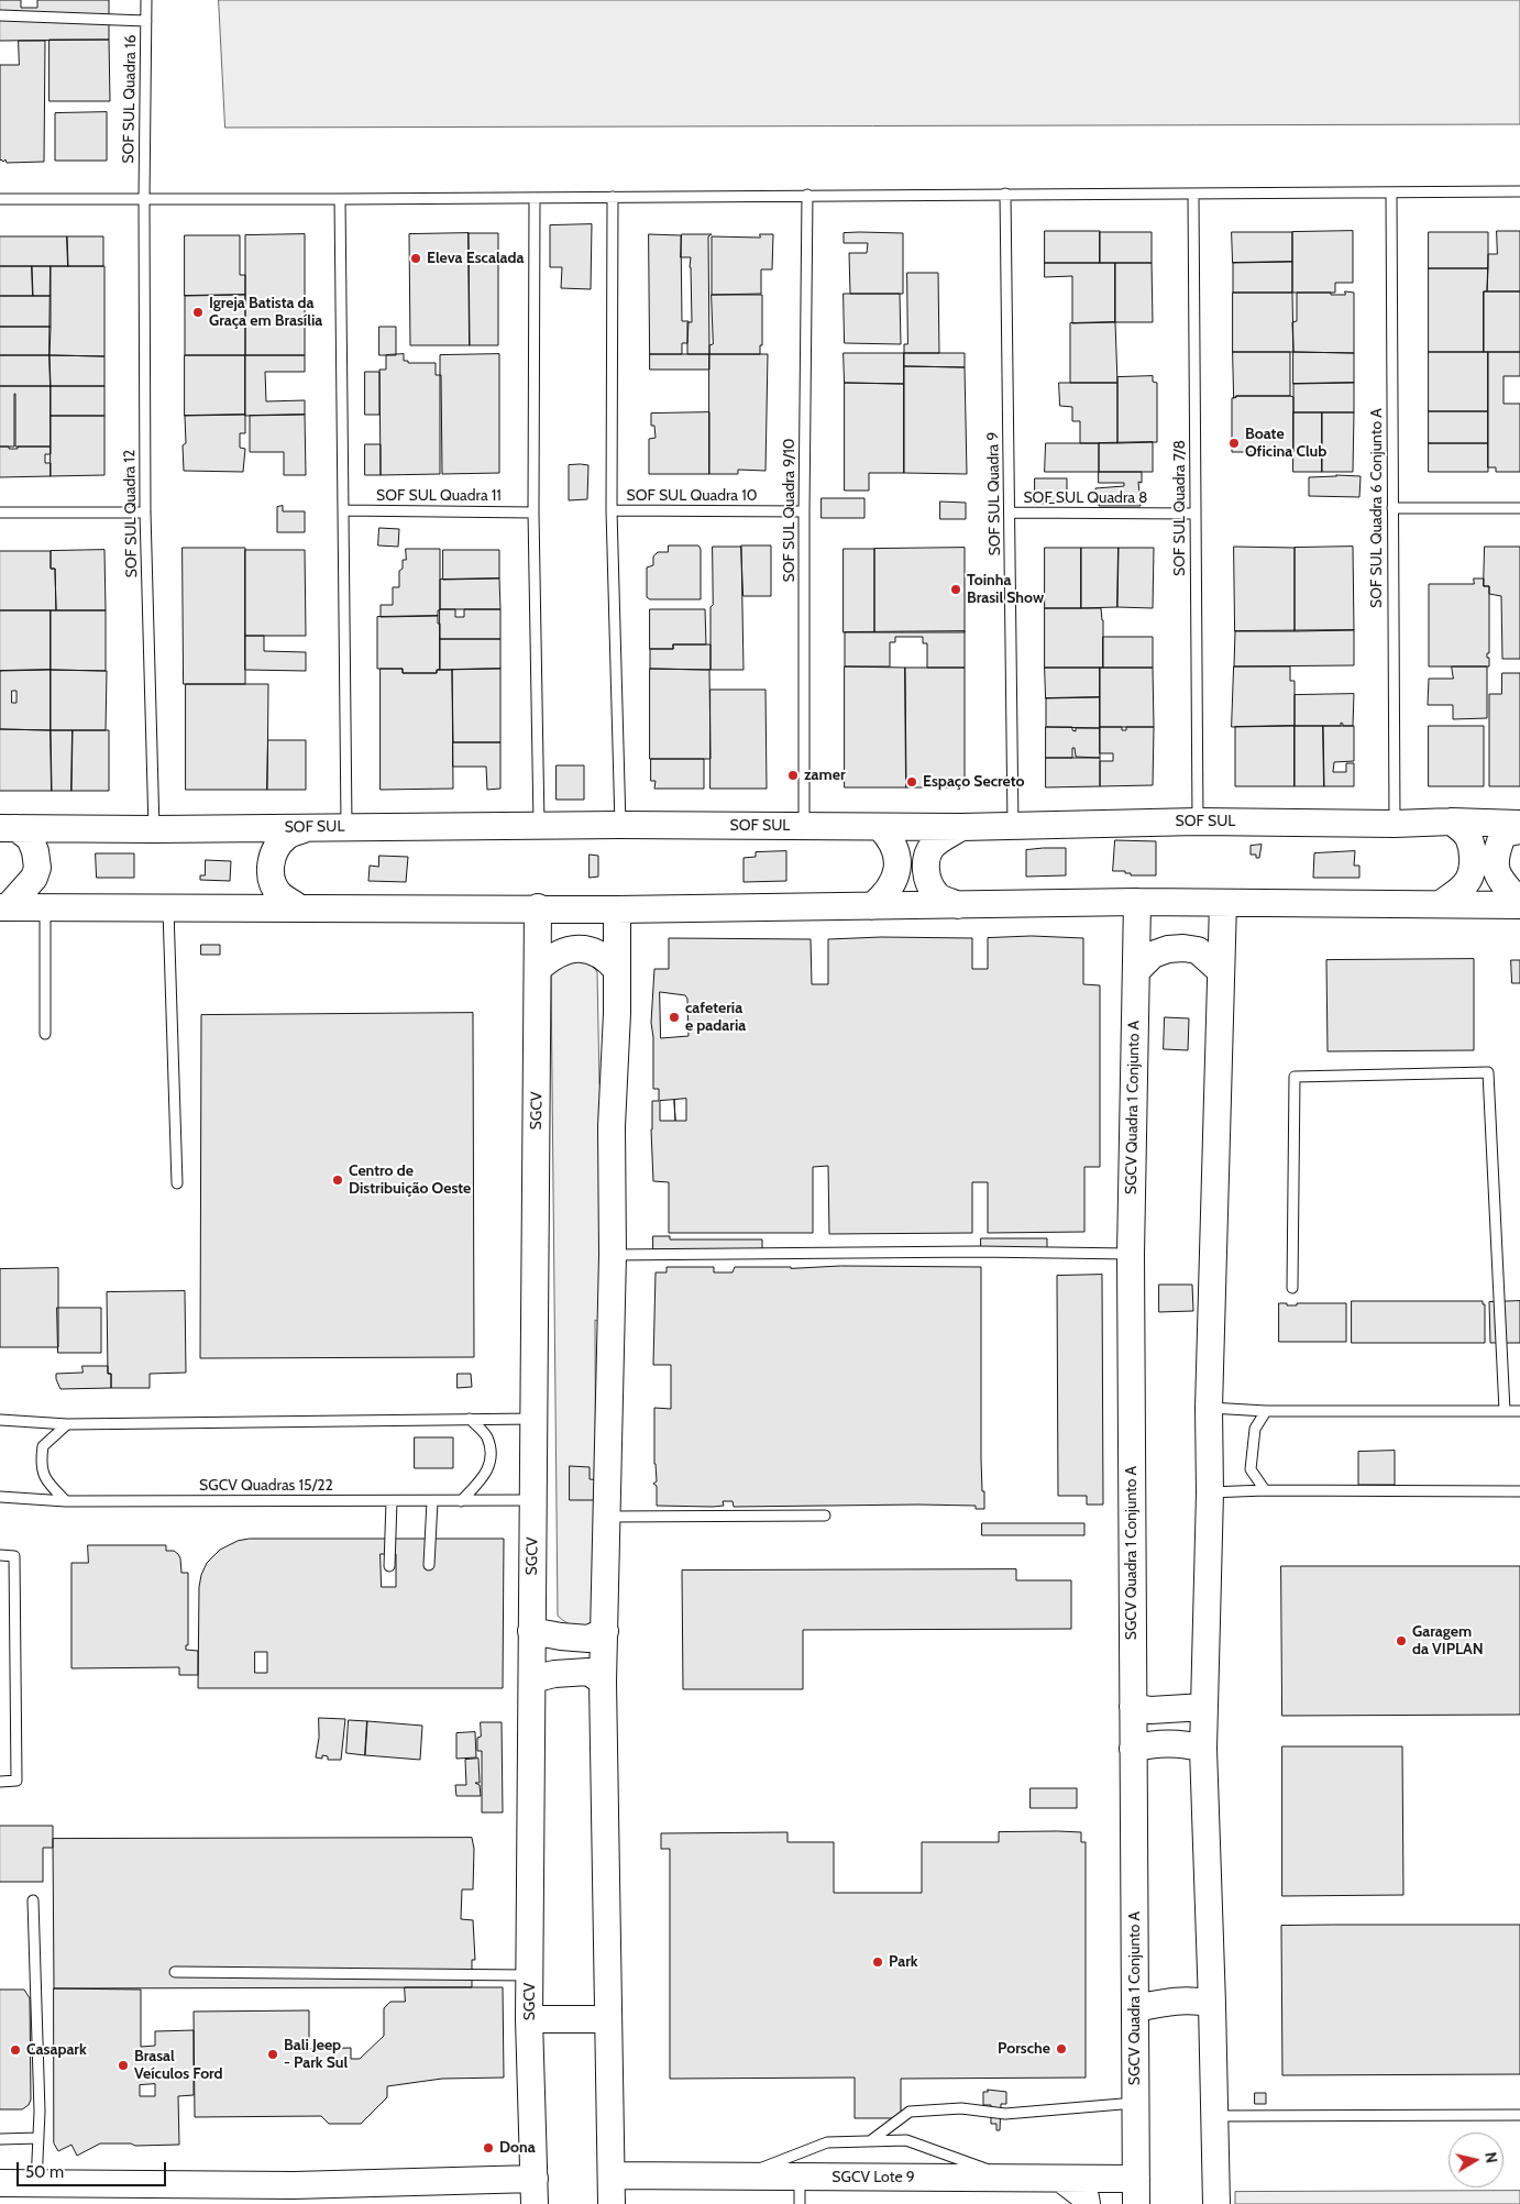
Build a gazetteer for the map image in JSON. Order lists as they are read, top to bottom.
{
  "streets": {
    "street": [
      "SOF SUL",
      "SGCV Quadra 1 Conjunto A",
      "SGCV",
      "SGCV Lote 9"
    ],
    "lane": [
      "SOF SUL Quadra 16",
      "SOF SUL Quadra 9",
      "SOF SUL Quadra 11",
      "SOF SUL Quadra 10",
      "SOF SUL Quadra 8",
      "SOF SUL Quadra 7/8",
      "SOF SUL Quadra 6 Conjunto A",
      "SOF SUL Quadra 9/10",
      "SOF SUL Quadra 12",
      "SGCV Quadras 15/22"
    ]
  },
  "crossings": [
    ["SOF SUL Quadra 16", "SOF SUL Quadra 12"],
    ["SOF SUL Quadra 9", "SOF SUL Quadra 8"],
    ["SOF SUL Quadra 9", "SOF SUL"],
    ["SOF SUL Quadra 10", "SOF SUL Quadra 9/10"],
    ["SOF SUL Quadra 8", "SOF SUL Quadra 7/8"],
    ["SOF SUL Quadra 7/8", "SOF SUL"],
    ["SOF SUL Quadra 6 Conjunto A", "SOF SUL"],
    ["SOF SUL Quadra 9/10", "SOF SUL"],
    ["SOF SUL Quadra 12", "SOF SUL"],
    ["SGCV Quadra 1 Conjunto A", "SGCV Lote 9"],
    ["SGCV", "SGCV Quadras 15/22"]
  ],
  "places": [
    "Eleva Escalada",
    "Igreja Batista da Graça em Brasília",
    "Boate Oficina Club",
    "Toinha Brasil Show",
    "zamer",
    "Espaço Secreto",
    "cafeteria e padaria",
    "Centro de Distribuição Oeste",
    "Garagem da VIPLAN",
    "Park",
    "Porsche",
    "Casapark",
    "Bali Jeep - Park Sul",
    "Brasal Veículos Ford",
    "Dona"
  ],
  "scale_bar": "50 m",
  "north": "right"
}
